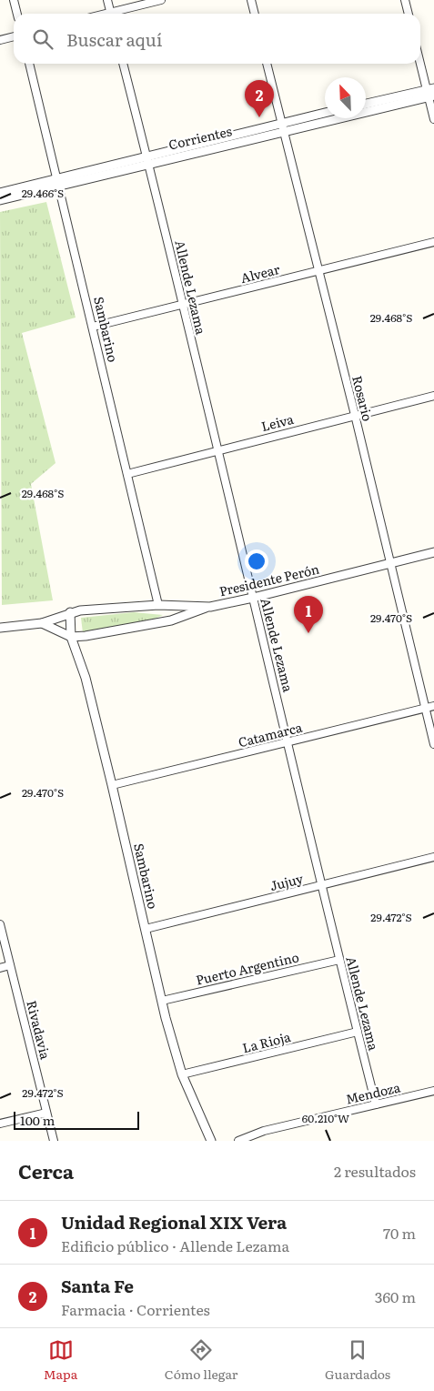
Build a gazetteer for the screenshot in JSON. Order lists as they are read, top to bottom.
{
  "streets": {
    "street": [
      "Corrientes",
      "Alvear",
      "Allende Lezama",
      "Sambarino",
      "Rosario",
      "Leiva",
      "Presidente Perón",
      "Catamarca",
      "Jujuy",
      "Puerto Argentino",
      "Rivadavia",
      "La Rioja",
      "Mendoza"
    ]
  },
  "crossings": [
    ["Corrientes", "Allende Lezama"],
    ["Corrientes", "Sambarino"],
    ["Corrientes", "Rosario"],
    ["Alvear", "Allende Lezama"],
    ["Alvear", "Sambarino"],
    ["Alvear", "Rosario"],
    ["Allende Lezama", "Leiva"],
    ["Allende Lezama", "Presidente Perón"],
    ["Allende Lezama", "Catamarca"],
    ["Allende Lezama", "Jujuy"],
    ["Allende Lezama", "Puerto Argentino"],
    ["Allende Lezama", "La Rioja"],
    ["Allende Lezama", "Mendoza"],
    ["Sambarino", "Leiva"],
    ["Sambarino", "Presidente Perón"],
    ["Sambarino", "Catamarca"],
    ["Sambarino", "Jujuy"],
    ["Sambarino", "Puerto Argentino"],
    ["Sambarino", "La Rioja"],
    ["Rosario", "Leiva"],
    ["Rosario", "Presidente Perón"],
    ["Rosario", "Catamarca"]
  ],
  "scale_bar": "100 m",
  "north": "top left",
  "page": {
    "search": "Buscar aquí",
    "pins": ["2", "1"],
    "scale": "100 m",
    "heading": ["Cerca", "2 resultados"],
    "list": [
      {
        "mark": "1",
        "name": "Unidad Regional XIX Vera",
        "note": "Edificio público · Allende Lezama",
        "value": "70 m"
      },
      {
        "mark": "2",
        "name": "Santa Fe",
        "note": "Farmacia · Corrientes",
        "value": "360 m"
      }
    ],
    "nav": ["Mapa", "Cómo llegar", "Guardados"]
  },
  "coordinates": [
    "29.466°S",
    "29.468°S",
    "29.470°S",
    "29.472°S",
    "60.210°W"
  ]
}
